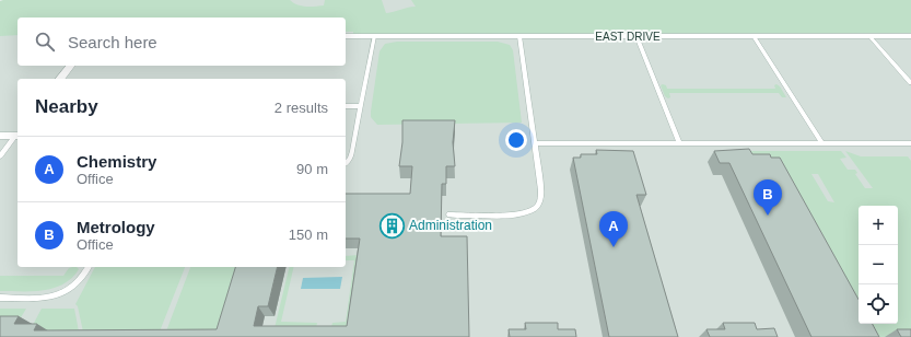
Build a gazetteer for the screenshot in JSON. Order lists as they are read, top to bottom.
{
  "streets": {
    "street": ["EAST DRIVE"]
  },
  "places": {
    "building": ["Administration"]
  },
  "page": {
    "search": "Search here",
    "heading": ["Nearby", "2 results"],
    "list": [
      {
        "mark": "A",
        "name": "Chemistry",
        "note": "Office",
        "value": "90 m"
      },
      {
        "mark": "B",
        "name": "Metrology",
        "note": "Office",
        "value": "150 m"
      }
    ],
    "pins": ["B", "A"],
    "map_buttons": ["+", "−"]
  }
}
